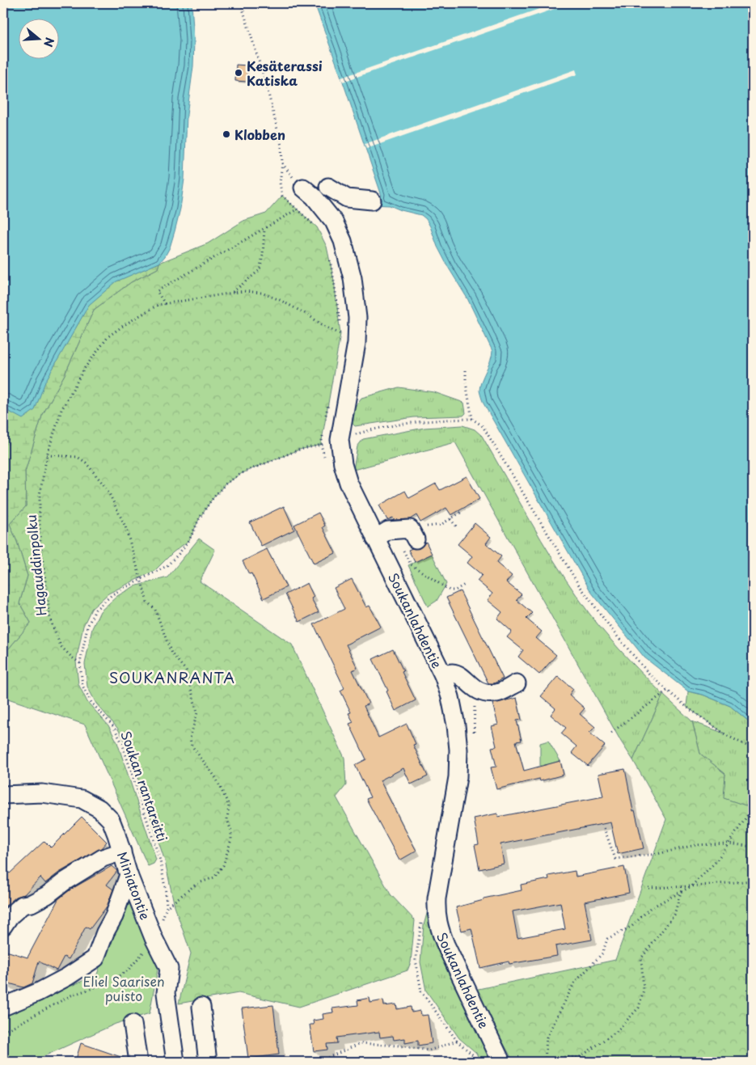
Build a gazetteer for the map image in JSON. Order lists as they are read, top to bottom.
{
  "streets": {
    "street": ["Soukanlahdentie", "Miniatontie"],
    "path": ["Hagauddinpolku", "Soukan rantareitti"]
  },
  "crossings": [
    ["Hagauddinpolku", "Soukan rantareitti"]
  ],
  "districts": ["SOUKANRANTA"],
  "parks": ["Eliel Saarisen puisto"],
  "places": ["Kesäterassi Katiska", "Klobben"],
  "north": "right"
}
